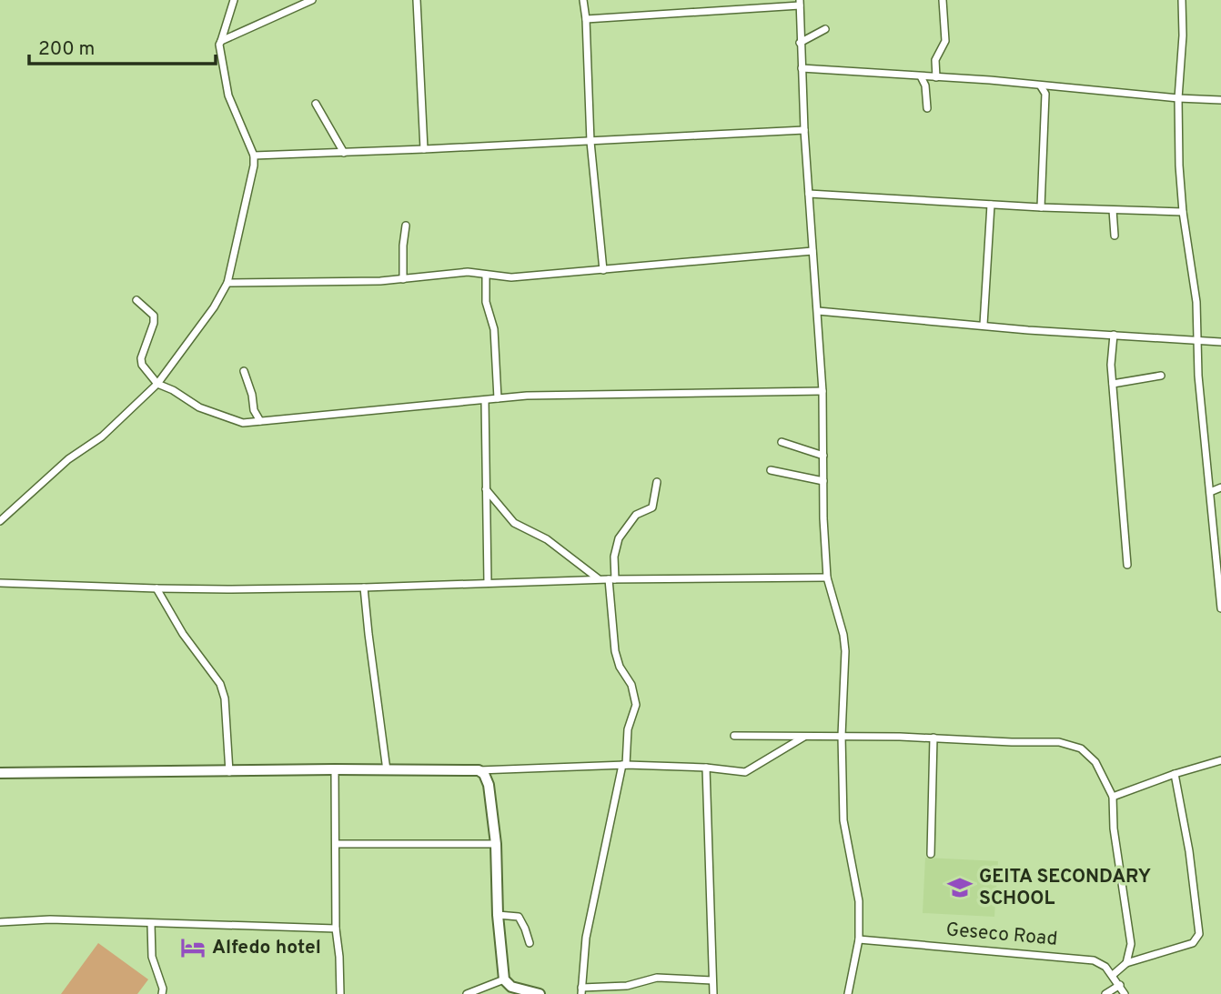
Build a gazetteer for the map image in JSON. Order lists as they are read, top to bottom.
{
  "streets": {
    "street": ["Geseco Road"]
  },
  "places": {
    "school or university": ["GEITA SECONDARY SCHOOL"],
    "hotel": ["Alfedo hotel"]
  },
  "scale_bar": "200 m"
}
